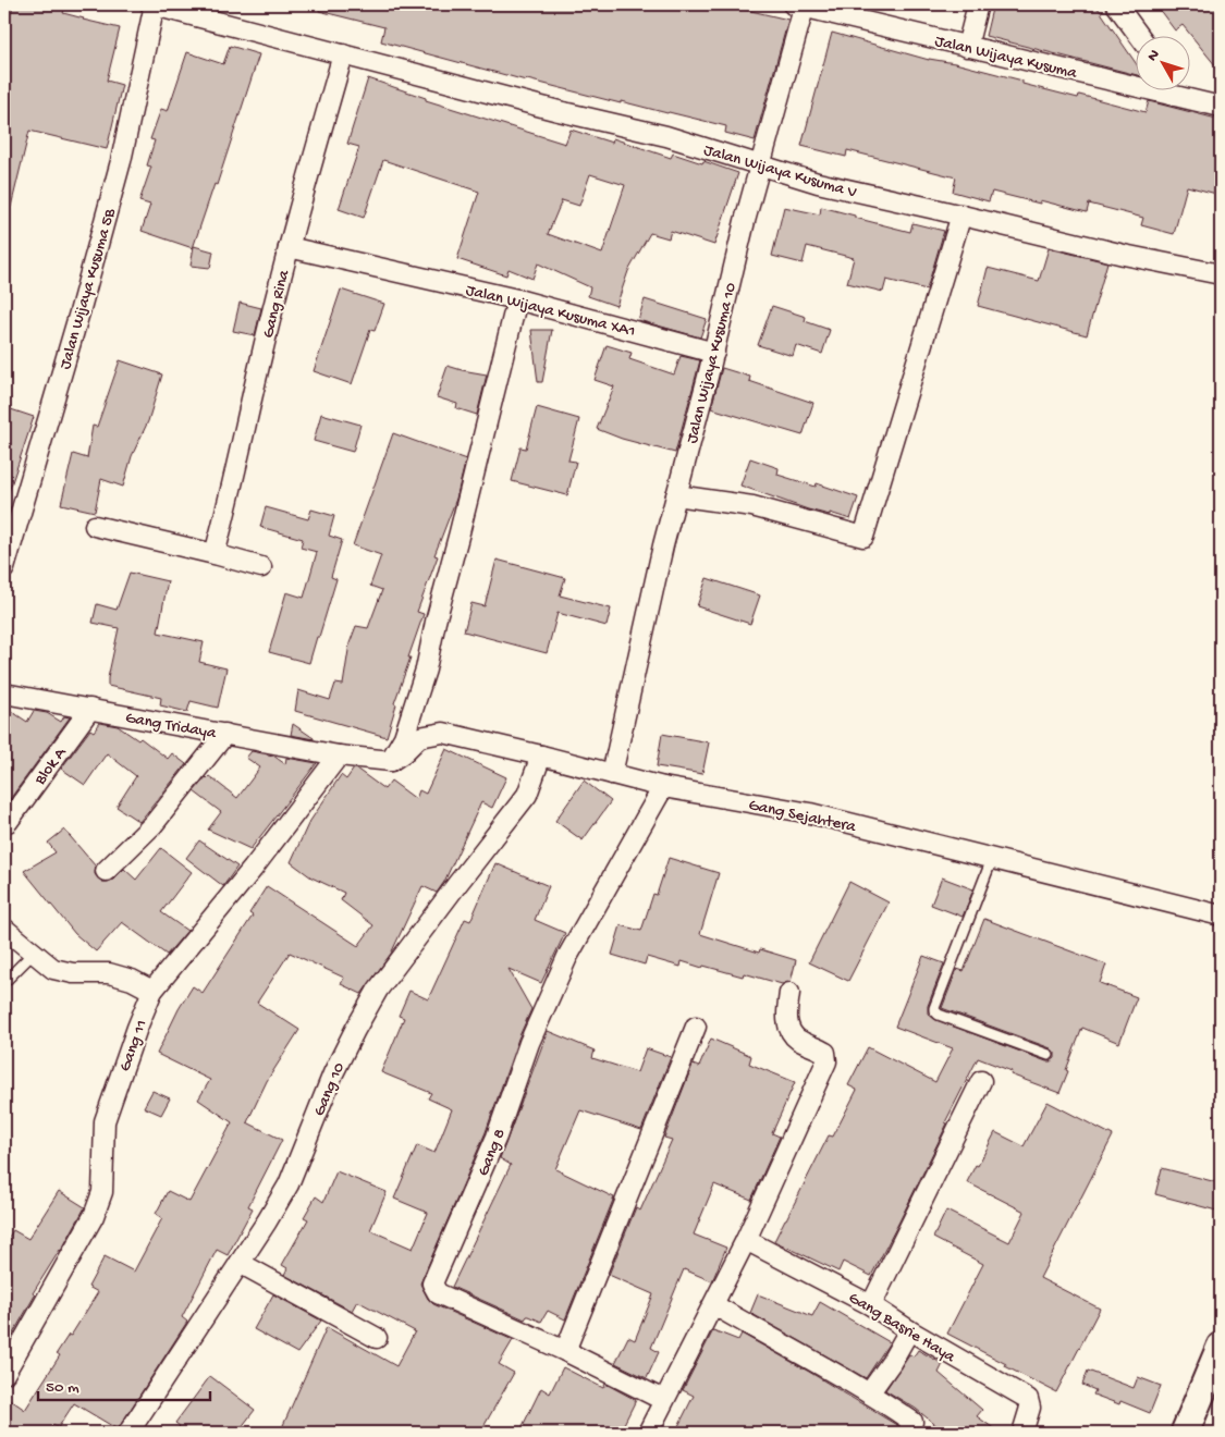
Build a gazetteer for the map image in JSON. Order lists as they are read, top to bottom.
{
  "streets": {
    "street": [
      "Jalan Wijaya Kusuma",
      "Jalan Wijaya Kusuma V",
      "Jalan Wijaya Kusuma 5B",
      "Gang Rina",
      "Jalan Wijaya Kusuma XA1",
      "Jalan Wijaya Kusuma 10",
      "Gang Tridaya",
      "Blok A",
      "Gang Sejahtera",
      "Gang 11",
      "Gang 10",
      "Gang 8",
      "Gang Basrie Haya"
    ]
  },
  "crossings": [
    ["Jalan Wijaya Kusuma", "Jalan Wijaya Kusuma 10"],
    ["Jalan Wijaya Kusuma V", "Jalan Wijaya Kusuma 5B"],
    ["Jalan Wijaya Kusuma V", "Gang Rina"],
    ["Jalan Wijaya Kusuma V", "Jalan Wijaya Kusuma 10"],
    ["Gang Rina", "Jalan Wijaya Kusuma XA1"],
    ["Jalan Wijaya Kusuma XA1", "Jalan Wijaya Kusuma 10"],
    ["Jalan Wijaya Kusuma 10", "Gang Sejahtera"],
    ["Gang Tridaya", "Blok A"],
    ["Gang Tridaya", "Gang Sejahtera"],
    ["Gang Tridaya", "Gang 11"],
    ["Gang Sejahtera", "Gang 10"],
    ["Gang Sejahtera", "Gang 8"]
  ],
  "scale_bar": "50 m",
  "north": "top left"
}
